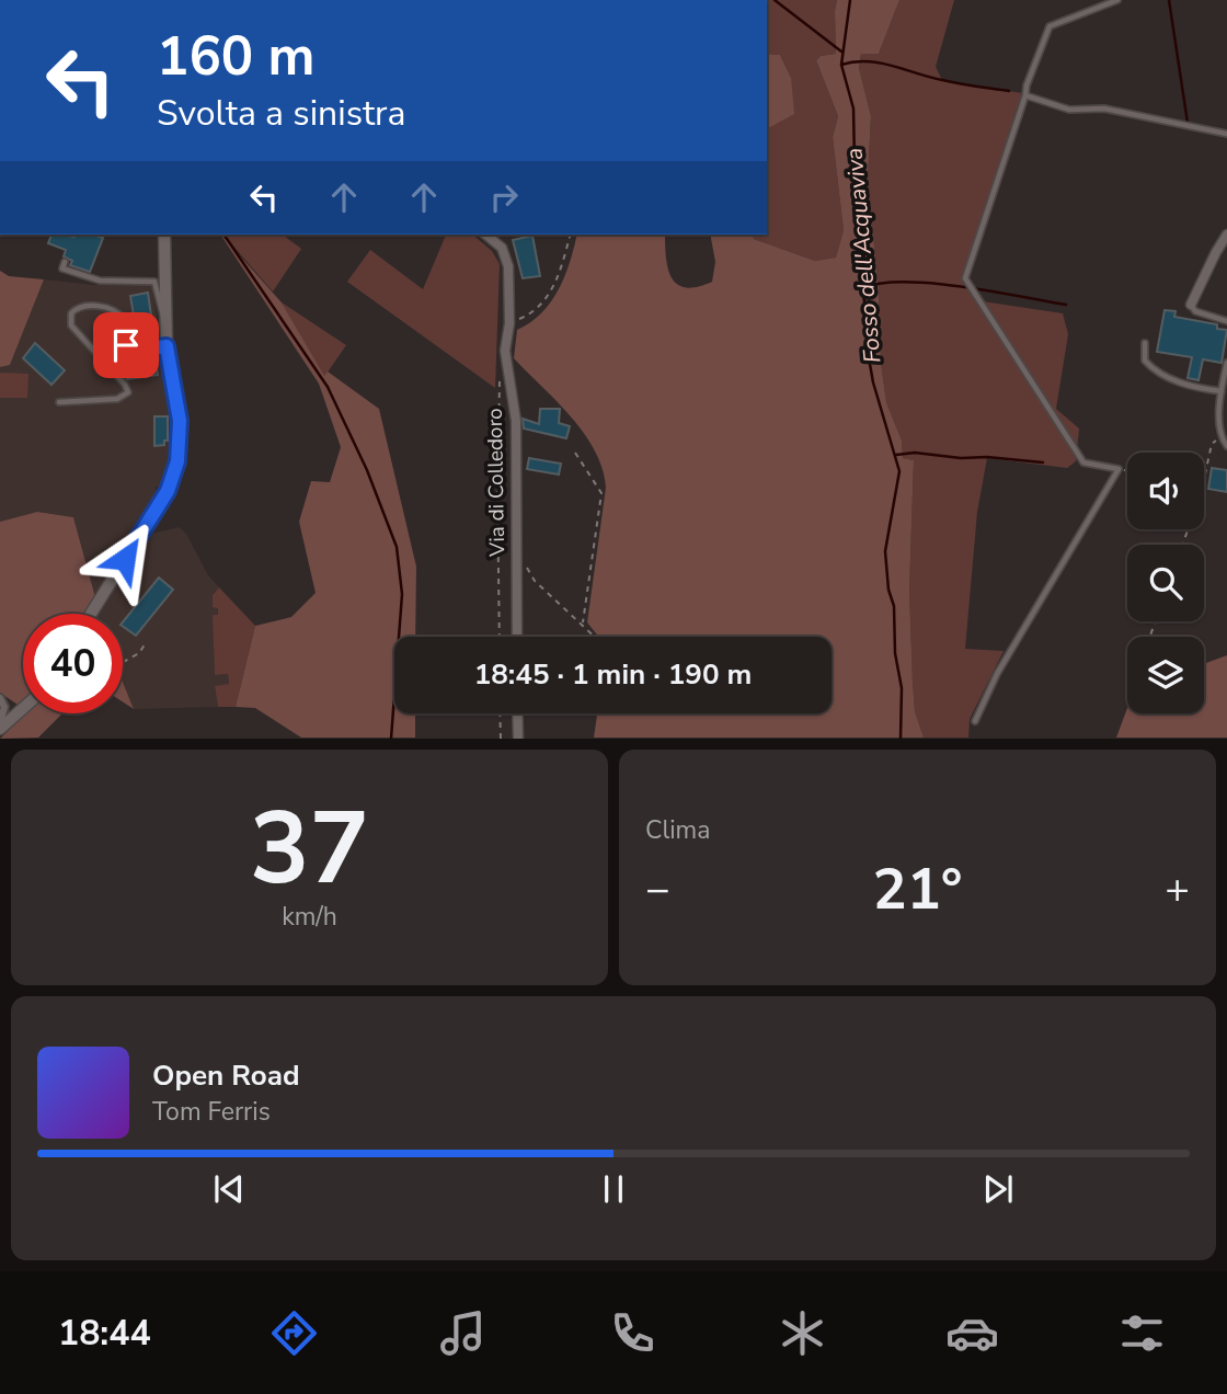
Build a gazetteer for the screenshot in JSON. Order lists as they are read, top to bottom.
{
  "streets": {
    "street": ["Via di Colledoro"]
  },
  "water": ["Fosso dell'Acquaviva"],
  "page": {
    "turn": ["160 m", "Svolta a sinistra"],
    "limit": "40",
    "trip": "18:45 · 1 min · 190 m",
    "tile": [
      ["37", "km/h"],
      "Clima"
    ],
    "heat": ["−", "21°", "+"],
    "song": ["Open Road", "Tom Ferris"],
    "tabs": "18:44"
  }
}
